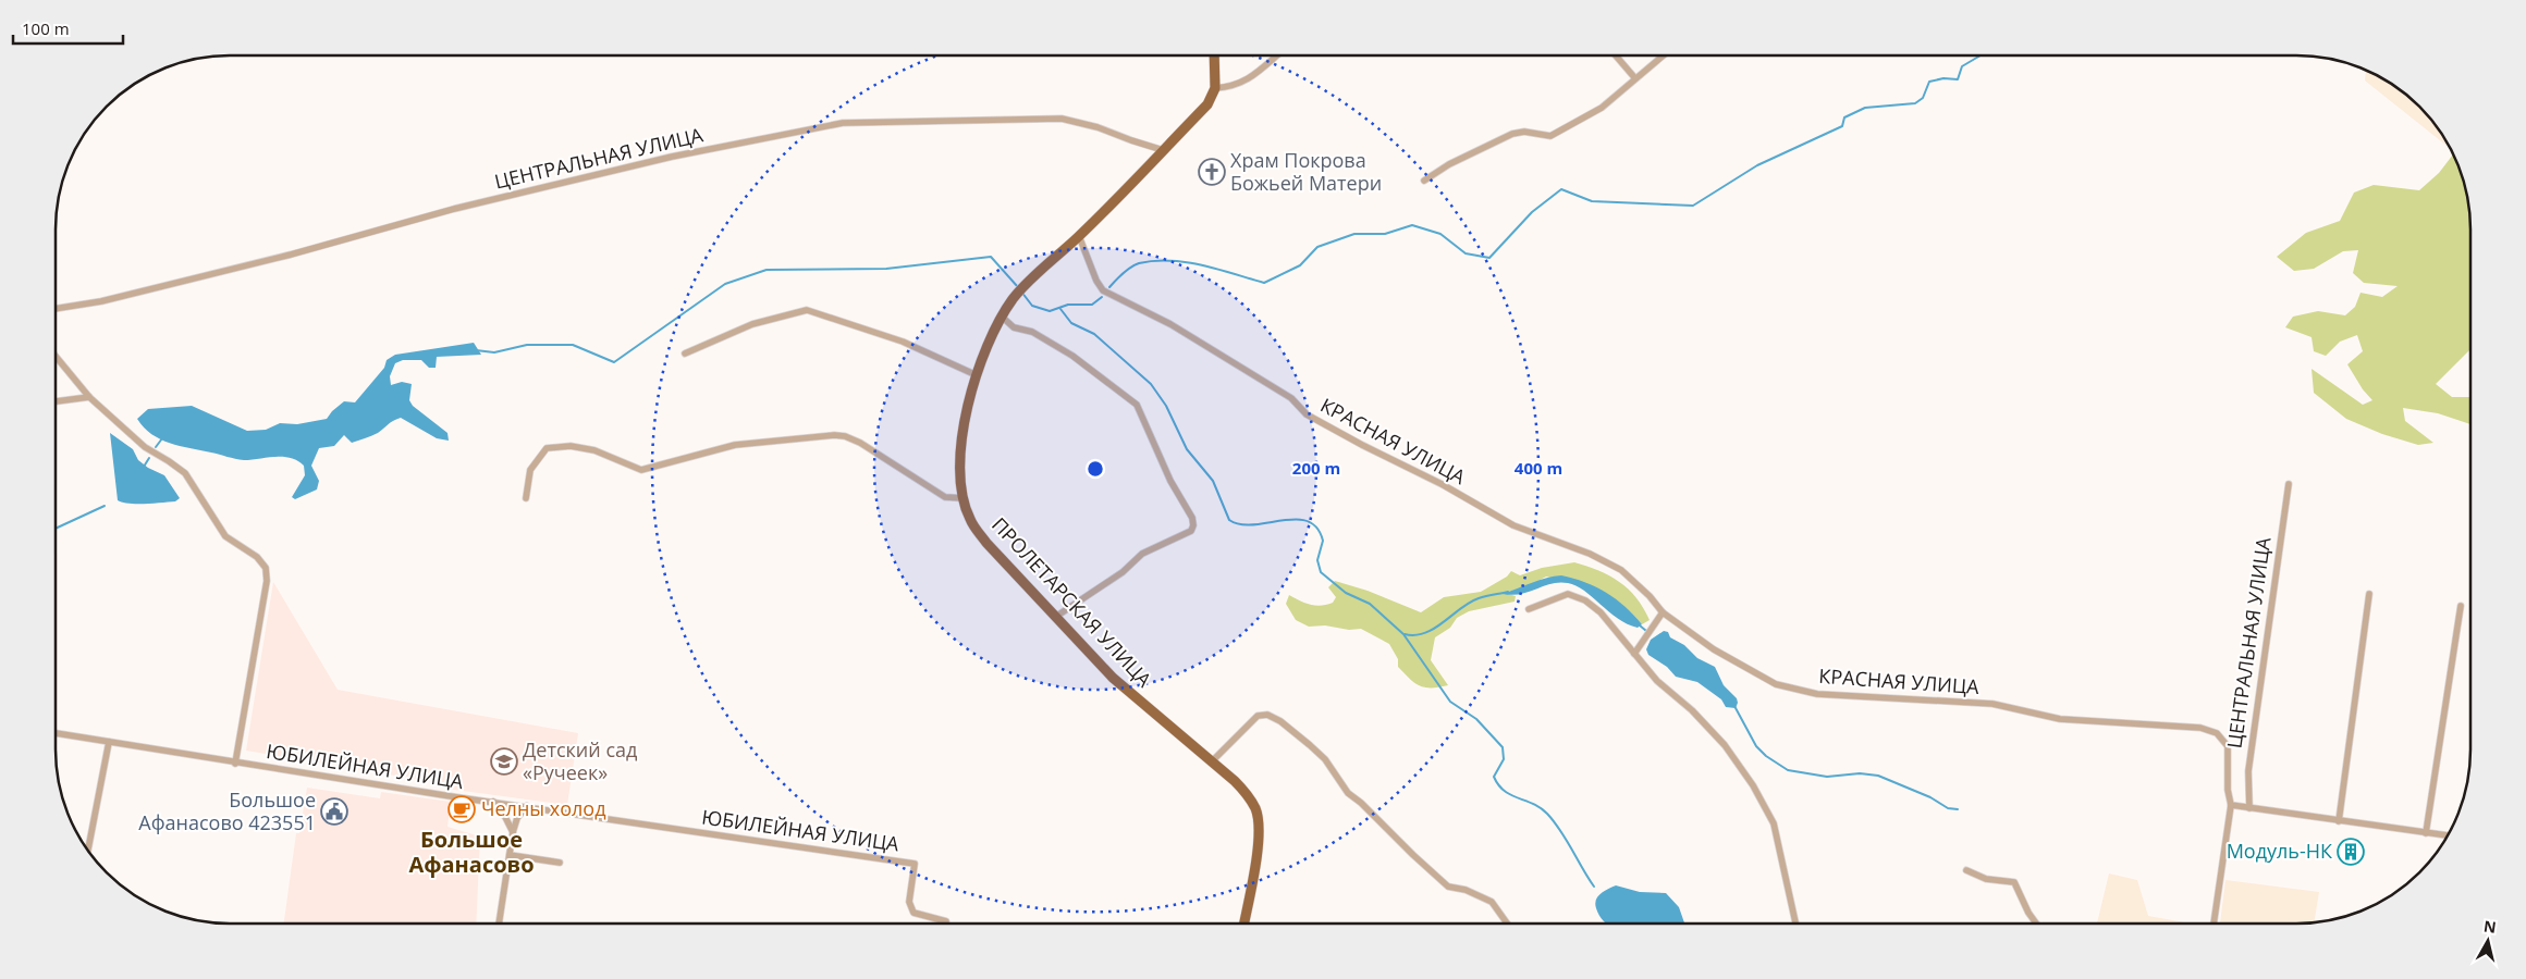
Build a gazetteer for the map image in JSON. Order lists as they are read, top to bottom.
{
  "streets": {
    "main road": ["ПРОЛЕТАРСКАЯ УЛИЦА"],
    "street": ["ЦЕНТРАЛЬНАЯ УЛИЦА", "КРАСНАЯ УЛИЦА", "ЮБИЛЕЙНАЯ УЛИЦА"]
  },
  "crossings": [
    ["ЦЕНТРАЛЬНАЯ УЛИЦА", "КРАСНАЯ УЛИЦА"],
    ["ЦЕНТРАЛЬНАЯ УЛИЦА", "ПРОЛЕТАРСКАЯ УЛИЦА"],
    ["КРАСНАЯ УЛИЦА", "ПРОЛЕТАРСКАЯ УЛИЦА"]
  ],
  "districts": ["Большое Афанасово"],
  "places": {
    "church": ["Храм Покрова Божьей Матери"],
    "school or university": ["Детский сад «Ручеек»"],
    "cafe": ["Челны холод"],
    "public building": ["Большое Афанасово 423551"],
    "building": ["Модуль-НК"]
  },
  "scale_bar": "100 m",
  "north": "top",
  "rings": ["200 m", "400 m"]
}
